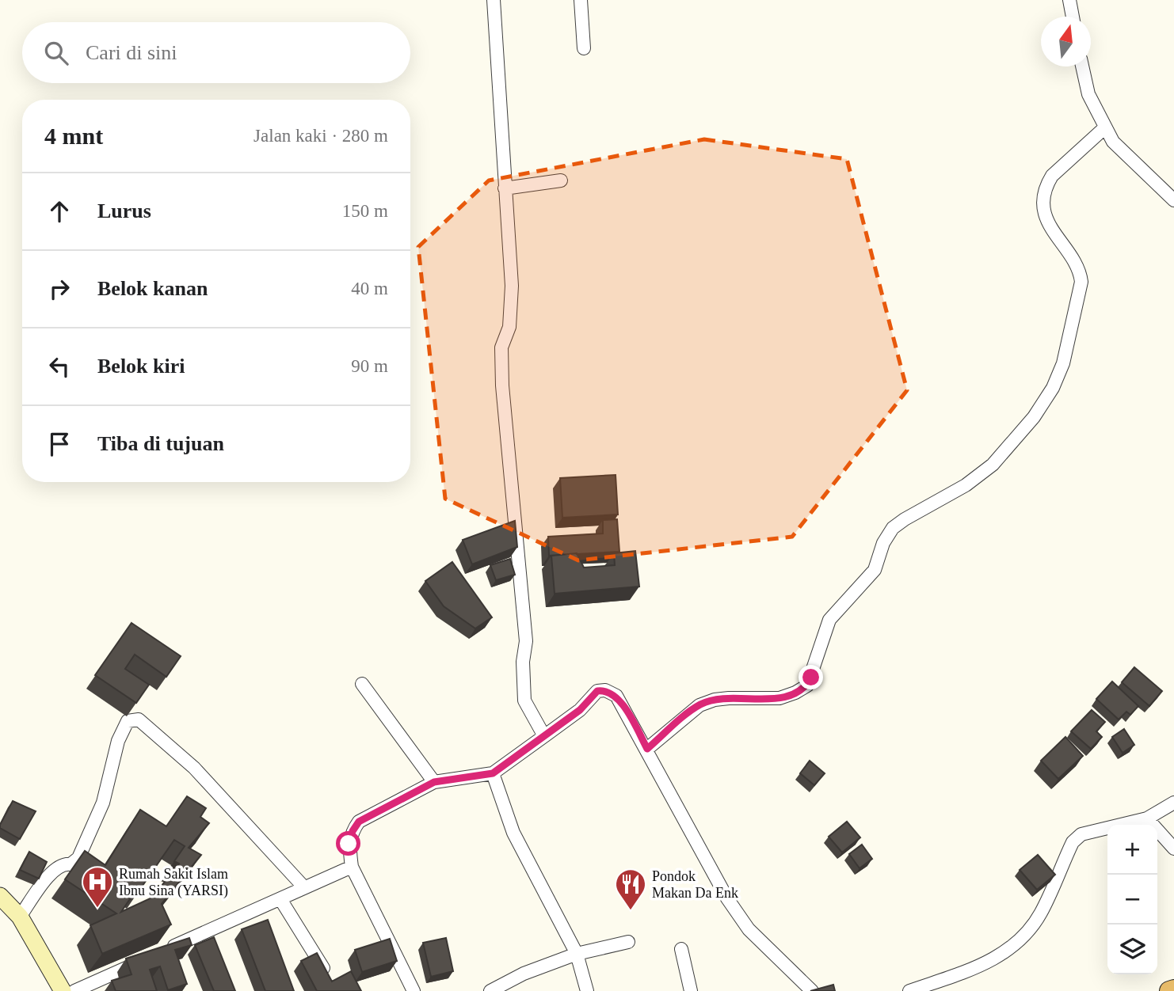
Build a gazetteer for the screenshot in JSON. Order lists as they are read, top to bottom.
{
  "places": {
    "hospital": ["Rumah Sakit Islam Ibnu Sina (YARSI)"],
    "restaurant": ["Pondok Makan Da Enk"]
  },
  "north": "top",
  "page": {
    "search": "Cari di sini",
    "heading": ["4 mnt", "Jalan kaki · 280 m"],
    "list": [
      ["Lurus", "150 m"],
      ["Belok kanan", "40 m"],
      ["Belok kiri", "90 m"],
      "Tiba di tujuan"
    ],
    "map_buttons": ["+", "−"]
  }
}
